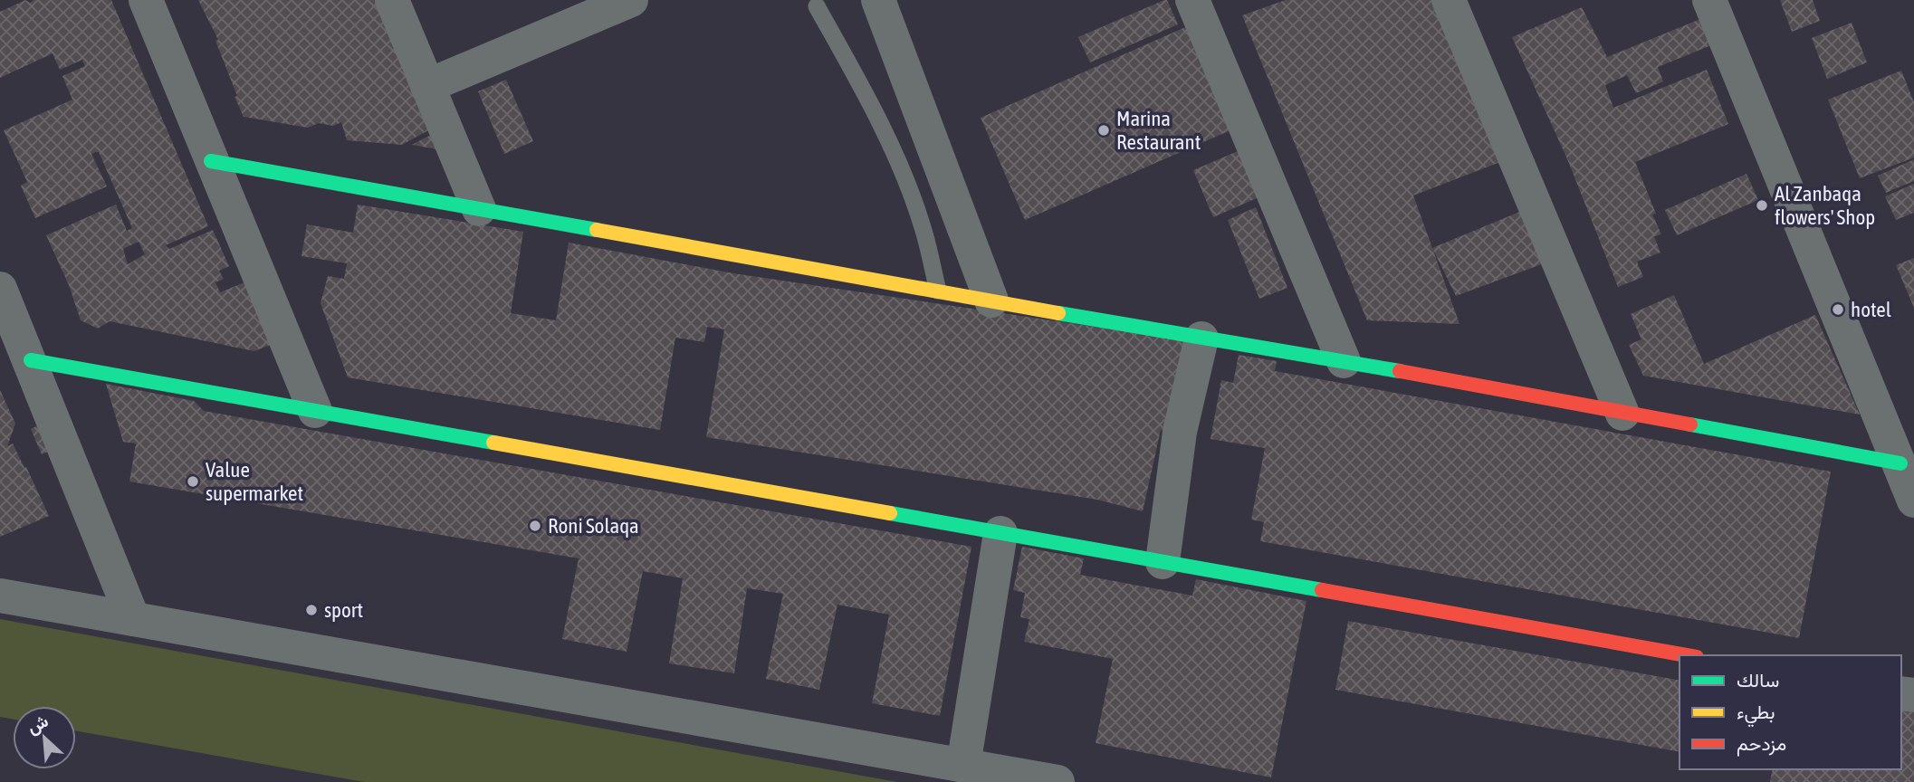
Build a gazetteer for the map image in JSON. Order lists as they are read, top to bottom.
{
  "places": [
    "Marina Restaurant",
    "Al Zanbaqa flowers' Shop",
    "hotel",
    "Value supermarket",
    "Roni Solaqa",
    "sport"
  ],
  "legend": ["سالك", "بطيء", "مزدحم"],
  "north": "top left"
}
